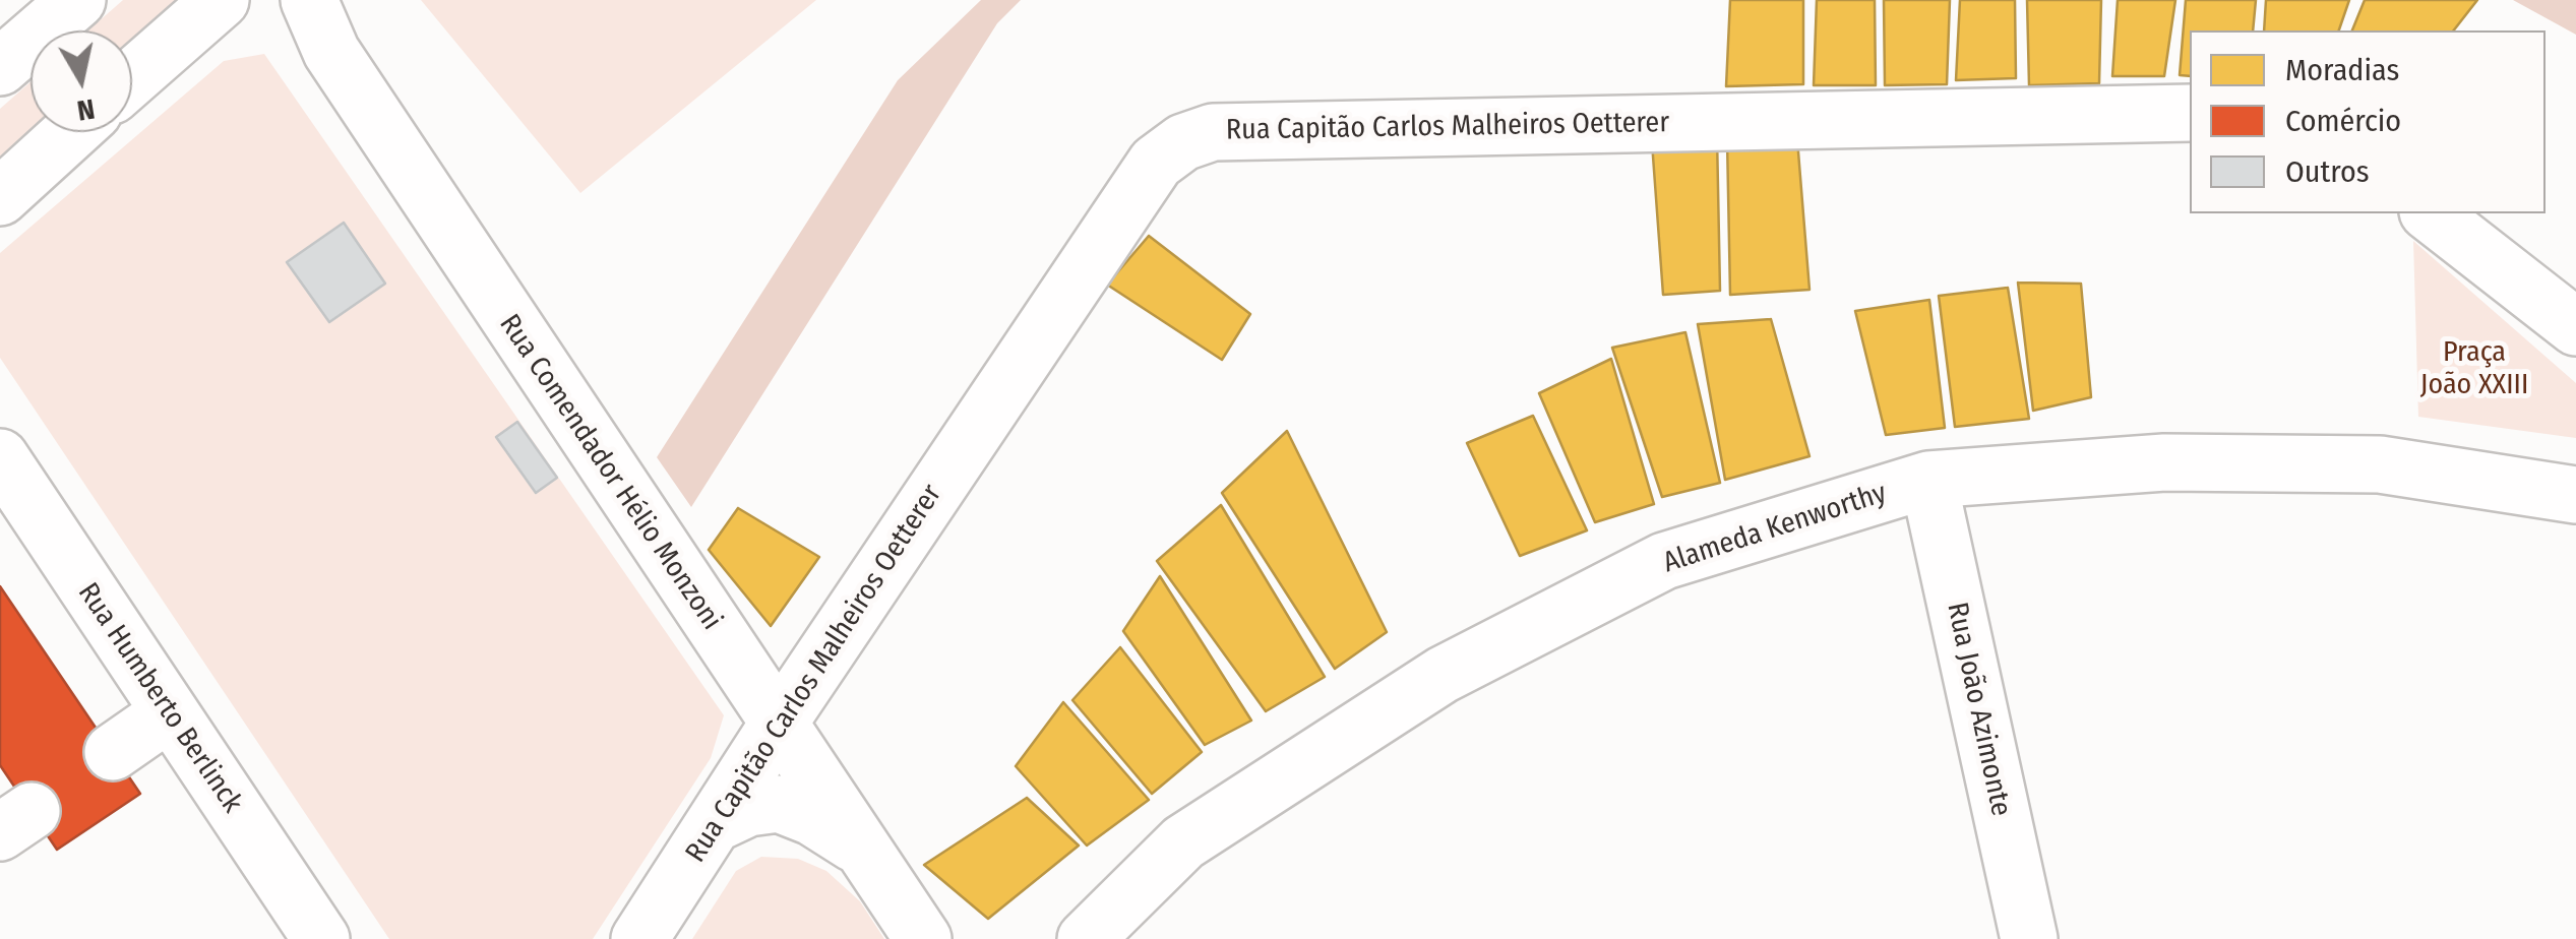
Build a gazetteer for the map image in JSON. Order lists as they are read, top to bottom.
{
  "streets": {
    "main road": [
      "Rua Capitão Carlos Malheiros Oetterer",
      "Rua Comendador Hélio Monzoni",
      "Alameda Kenworthy",
      "Rua Humberto Berlinck",
      "Rua João Azimonte"
    ]
  },
  "crossings": [
    ["Rua Capitão Carlos Malheiros Oetterer", "Rua Comendador Hélio Monzoni"],
    ["Alameda Kenworthy", "Rua João Azimonte"]
  ],
  "parks": ["Praça João XXIII"],
  "legend": ["Moradias", "Comércio", "Outros"],
  "north": "bottom"
}
